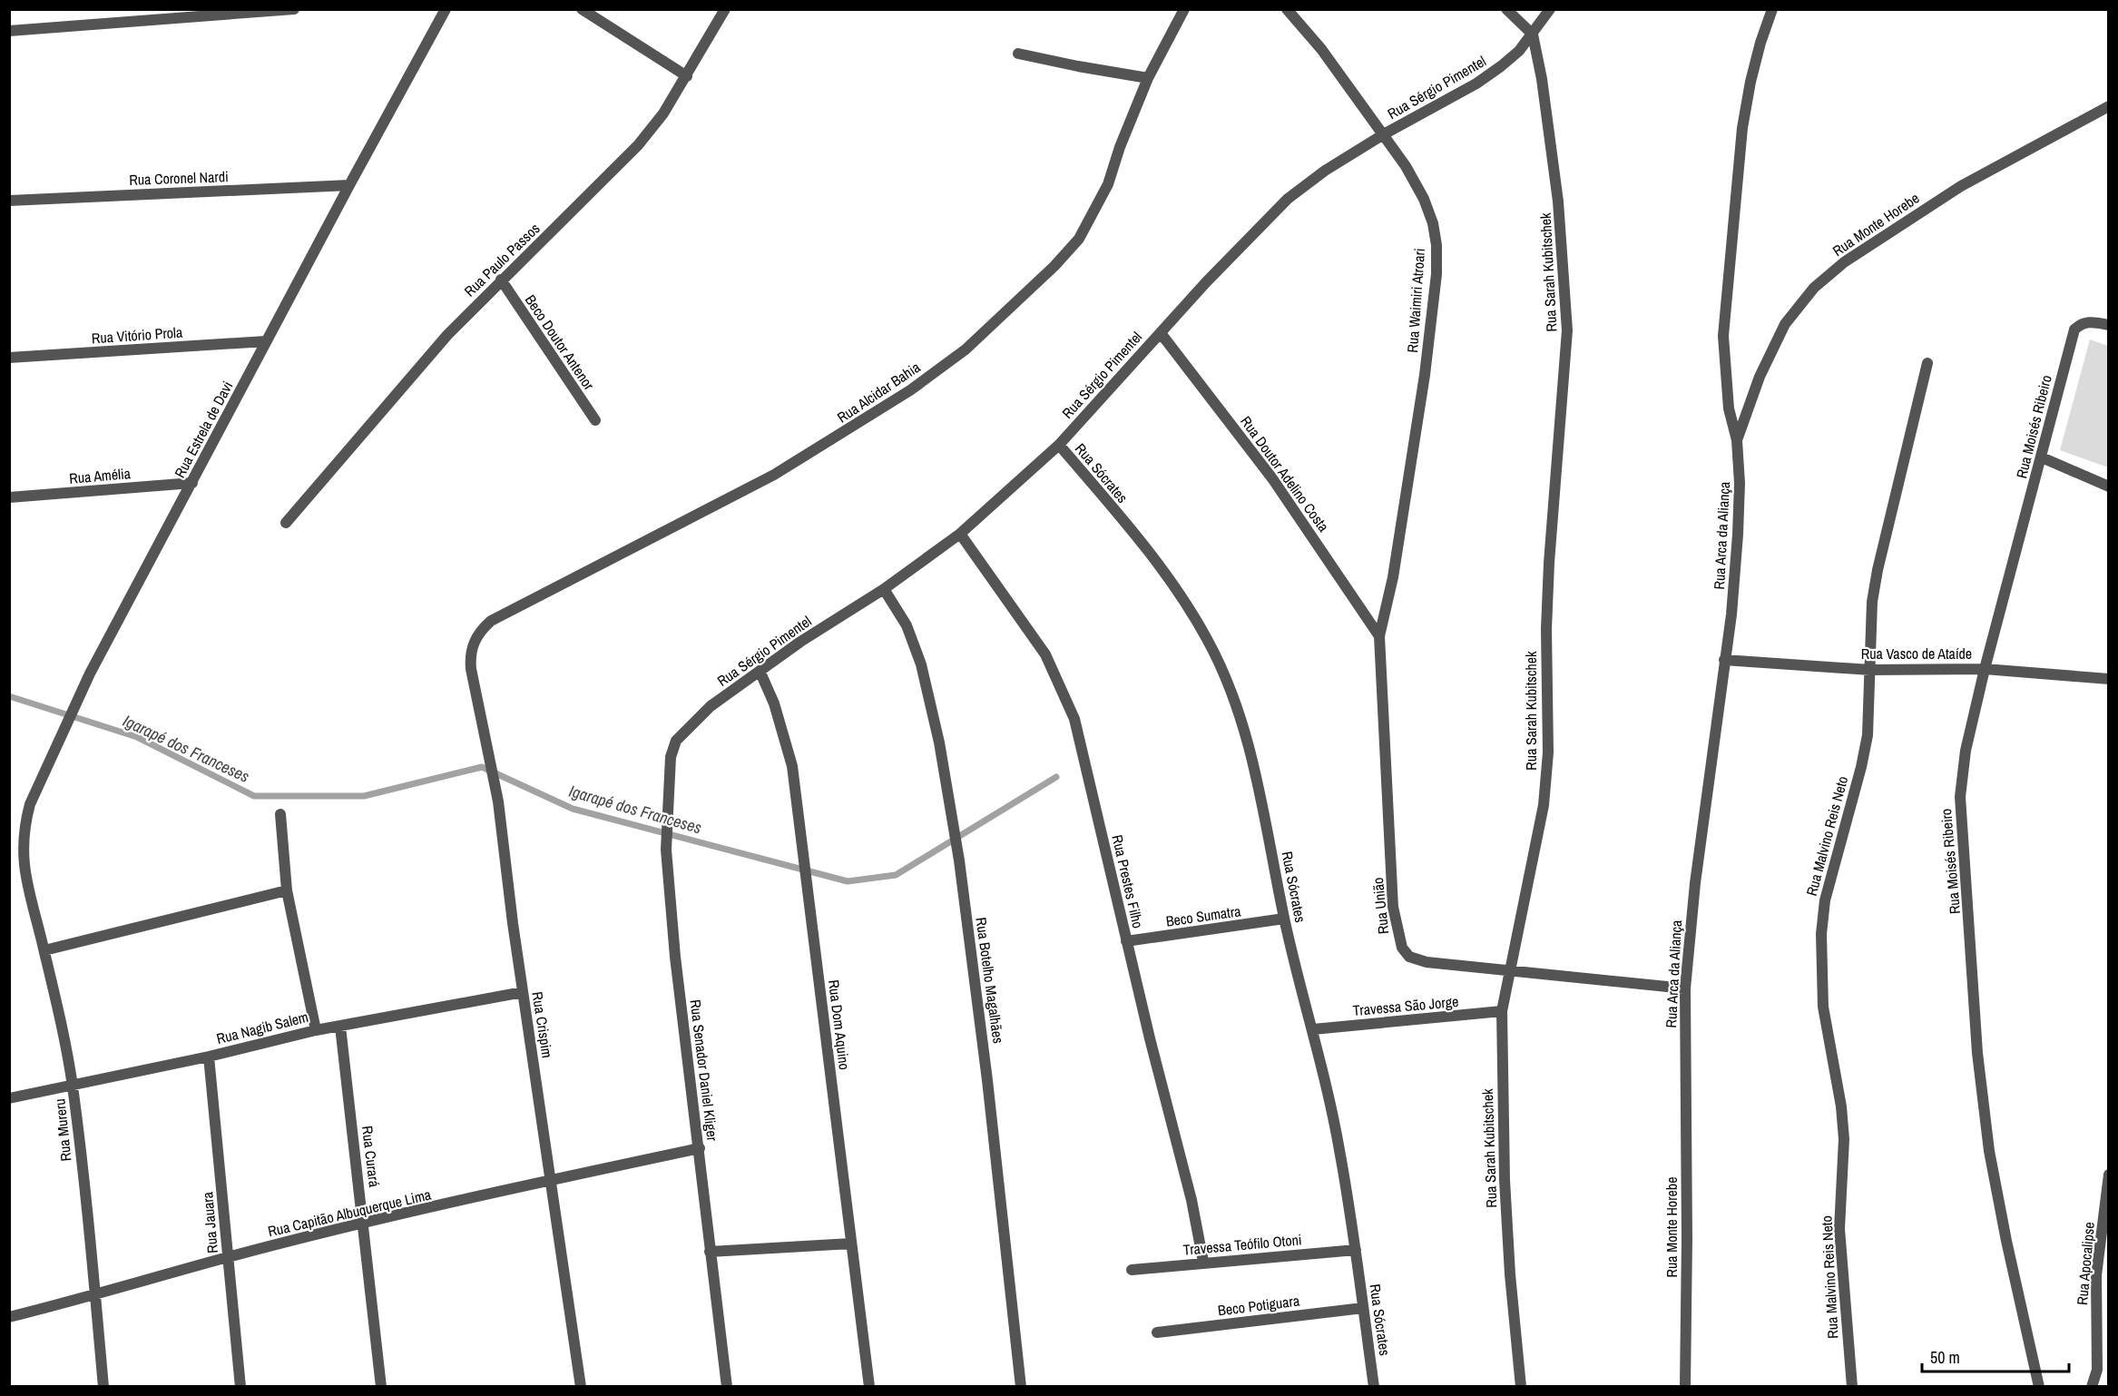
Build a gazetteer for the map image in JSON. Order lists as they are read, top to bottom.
{
  "streets": {
    "street": [
      "Rua Sérgio Pimentel",
      "Rua Coronel Nardi",
      "Rua Monte Horebe",
      "Rua Paulo Passos",
      "Rua Sarah Kubitschek",
      "Rua Waimiri Atroari",
      "Rua Vitório Prola",
      "Beco Doutor Antenor",
      "Rua Alcidar Bahia",
      "Rua Moisés Ribeiro",
      "Rua Estrela de Davi",
      "Rua Sócrates",
      "Rua Doutor Adelino Costa",
      "Rua Amélia",
      "Rua Arca da Aliança",
      "Rua Vasco de Ataíde",
      "Rua Malvino Reis Neto",
      "Rua Prestes Filho",
      "Rua União",
      "Beco Sumatra",
      "Rua Botelho Magalhães",
      "Travessa São Jorge",
      "Rua Crispim",
      "Rua Dom Aquino",
      "Rua Nagib Salem",
      "Rua Senador Daniel Kliger",
      "Rua Mureru",
      "Rua Curará",
      "Rua Capitão Albuquerque Lima",
      "Rua Jauara",
      "Travessa Teófilo Otoni",
      "Rua Apocalipse",
      "Beco Potiguara"
    ]
  },
  "crossings": [
    ["Rua Sérgio Pimentel", "Rua Sarah Kubitschek"],
    ["Rua Sérgio Pimentel", "Rua Waimiri Atroari"],
    ["Rua Sérgio Pimentel", "Rua Sócrates"],
    ["Rua Sérgio Pimentel", "Rua Doutor Adelino Costa"],
    ["Rua Sérgio Pimentel", "Rua Prestes Filho"],
    ["Rua Sérgio Pimentel", "Rua Botelho Magalhães"],
    ["Rua Sérgio Pimentel", "Rua Dom Aquino"],
    ["Rua Sérgio Pimentel", "Rua Senador Daniel Kliger"],
    ["Rua Coronel Nardi", "Rua Estrela de Davi"],
    ["Rua Monte Horebe", "Rua Arca da Aliança"],
    ["Rua Paulo Passos", "Beco Doutor Antenor"],
    ["Rua Sarah Kubitschek", "Rua União"],
    ["Rua Sarah Kubitschek", "Travessa São Jorge"],
    ["Rua Waimiri Atroari", "Rua Doutor Adelino Costa"],
    ["Rua Waimiri Atroari", "Rua União"],
    ["Rua Vitório Prola", "Rua Estrela de Davi"],
    ["Rua Alcidar Bahia", "Rua Crispim"],
    ["Rua Moisés Ribeiro", "Rua Vasco de Ataíde"],
    ["Rua Estrela de Davi", "Rua Amélia"],
    ["Rua Estrela de Davi", "Rua Mureru"],
    ["Rua Sócrates", "Beco Sumatra"],
    ["Rua Sócrates", "Travessa São Jorge"],
    ["Rua Sócrates", "Travessa Teófilo Otoni"],
    ["Rua Sócrates", "Beco Potiguara"],
    ["Rua Doutor Adelino Costa", "Rua União"],
    ["Rua Arca da Aliança", "Rua Vasco de Ataíde"],
    ["Rua Arca da Aliança", "Rua União"],
    ["Rua Vasco de Ataíde", "Rua Malvino Reis Neto"],
    ["Rua Prestes Filho", "Beco Sumatra"],
    ["Rua Prestes Filho", "Travessa Teófilo Otoni"],
    ["Rua Crispim", "Rua Nagib Salem"],
    ["Rua Crispim", "Rua Capitão Albuquerque Lima"],
    ["Rua Nagib Salem", "Rua Mureru"],
    ["Rua Nagib Salem", "Rua Curará"],
    ["Rua Nagib Salem", "Rua Jauara"],
    ["Rua Senador Daniel Kliger", "Rua Capitão Albuquerque Lima"],
    ["Rua Mureru", "Rua Capitão Albuquerque Lima"],
    ["Rua Curará", "Rua Capitão Albuquerque Lima"],
    ["Rua Capitão Albuquerque Lima", "Rua Jauara"]
  ],
  "water": ["Igarapé dos Franceses"],
  "scale_bar": "50 m"
}
